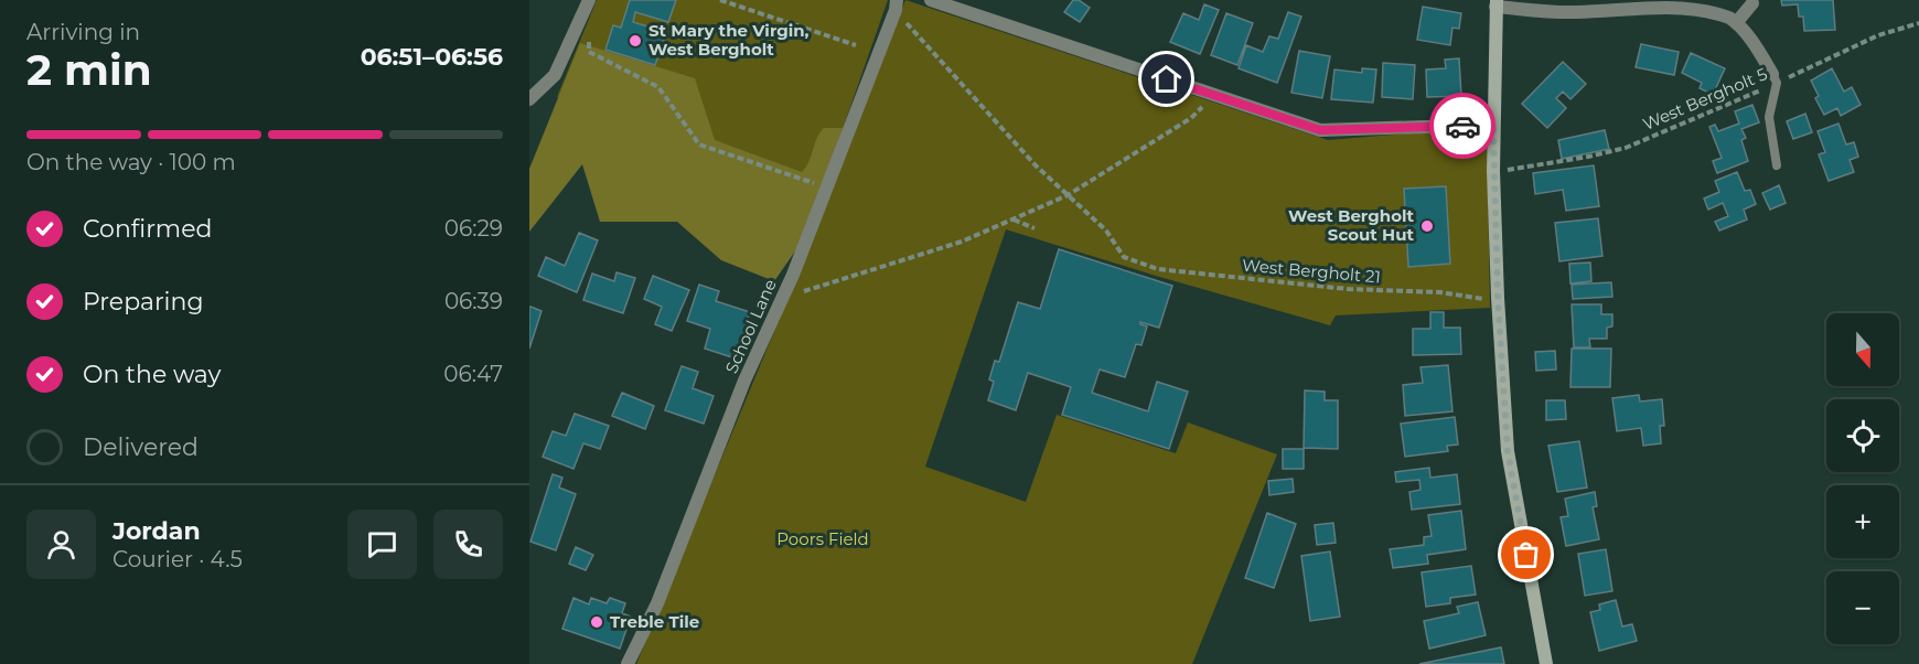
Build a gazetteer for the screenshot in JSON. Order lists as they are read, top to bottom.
{
  "streets": {
    "street": ["School Lane"],
    "path": ["West Bergholt 5", "West Bergholt 21"]
  },
  "parks": ["Poors Field"],
  "places": ["St Mary the Virgin, West Bergholt", "West Bergholt Scout Hut", "Treble Tile"],
  "north": "bottom",
  "page": {
    "heading": ["2 min", "Arriving in", "06:51–06:56"],
    "panel": ["Jordan", "Courier · 4.5"],
    "bar": "On the way · 100 m",
    "list": [
      ["Confirmed", "06:29"],
      ["Preparing", "06:39"],
      ["On the way", "06:47"],
      "Delivered"
    ],
    "map_buttons": ["+", "−"]
  }
}
